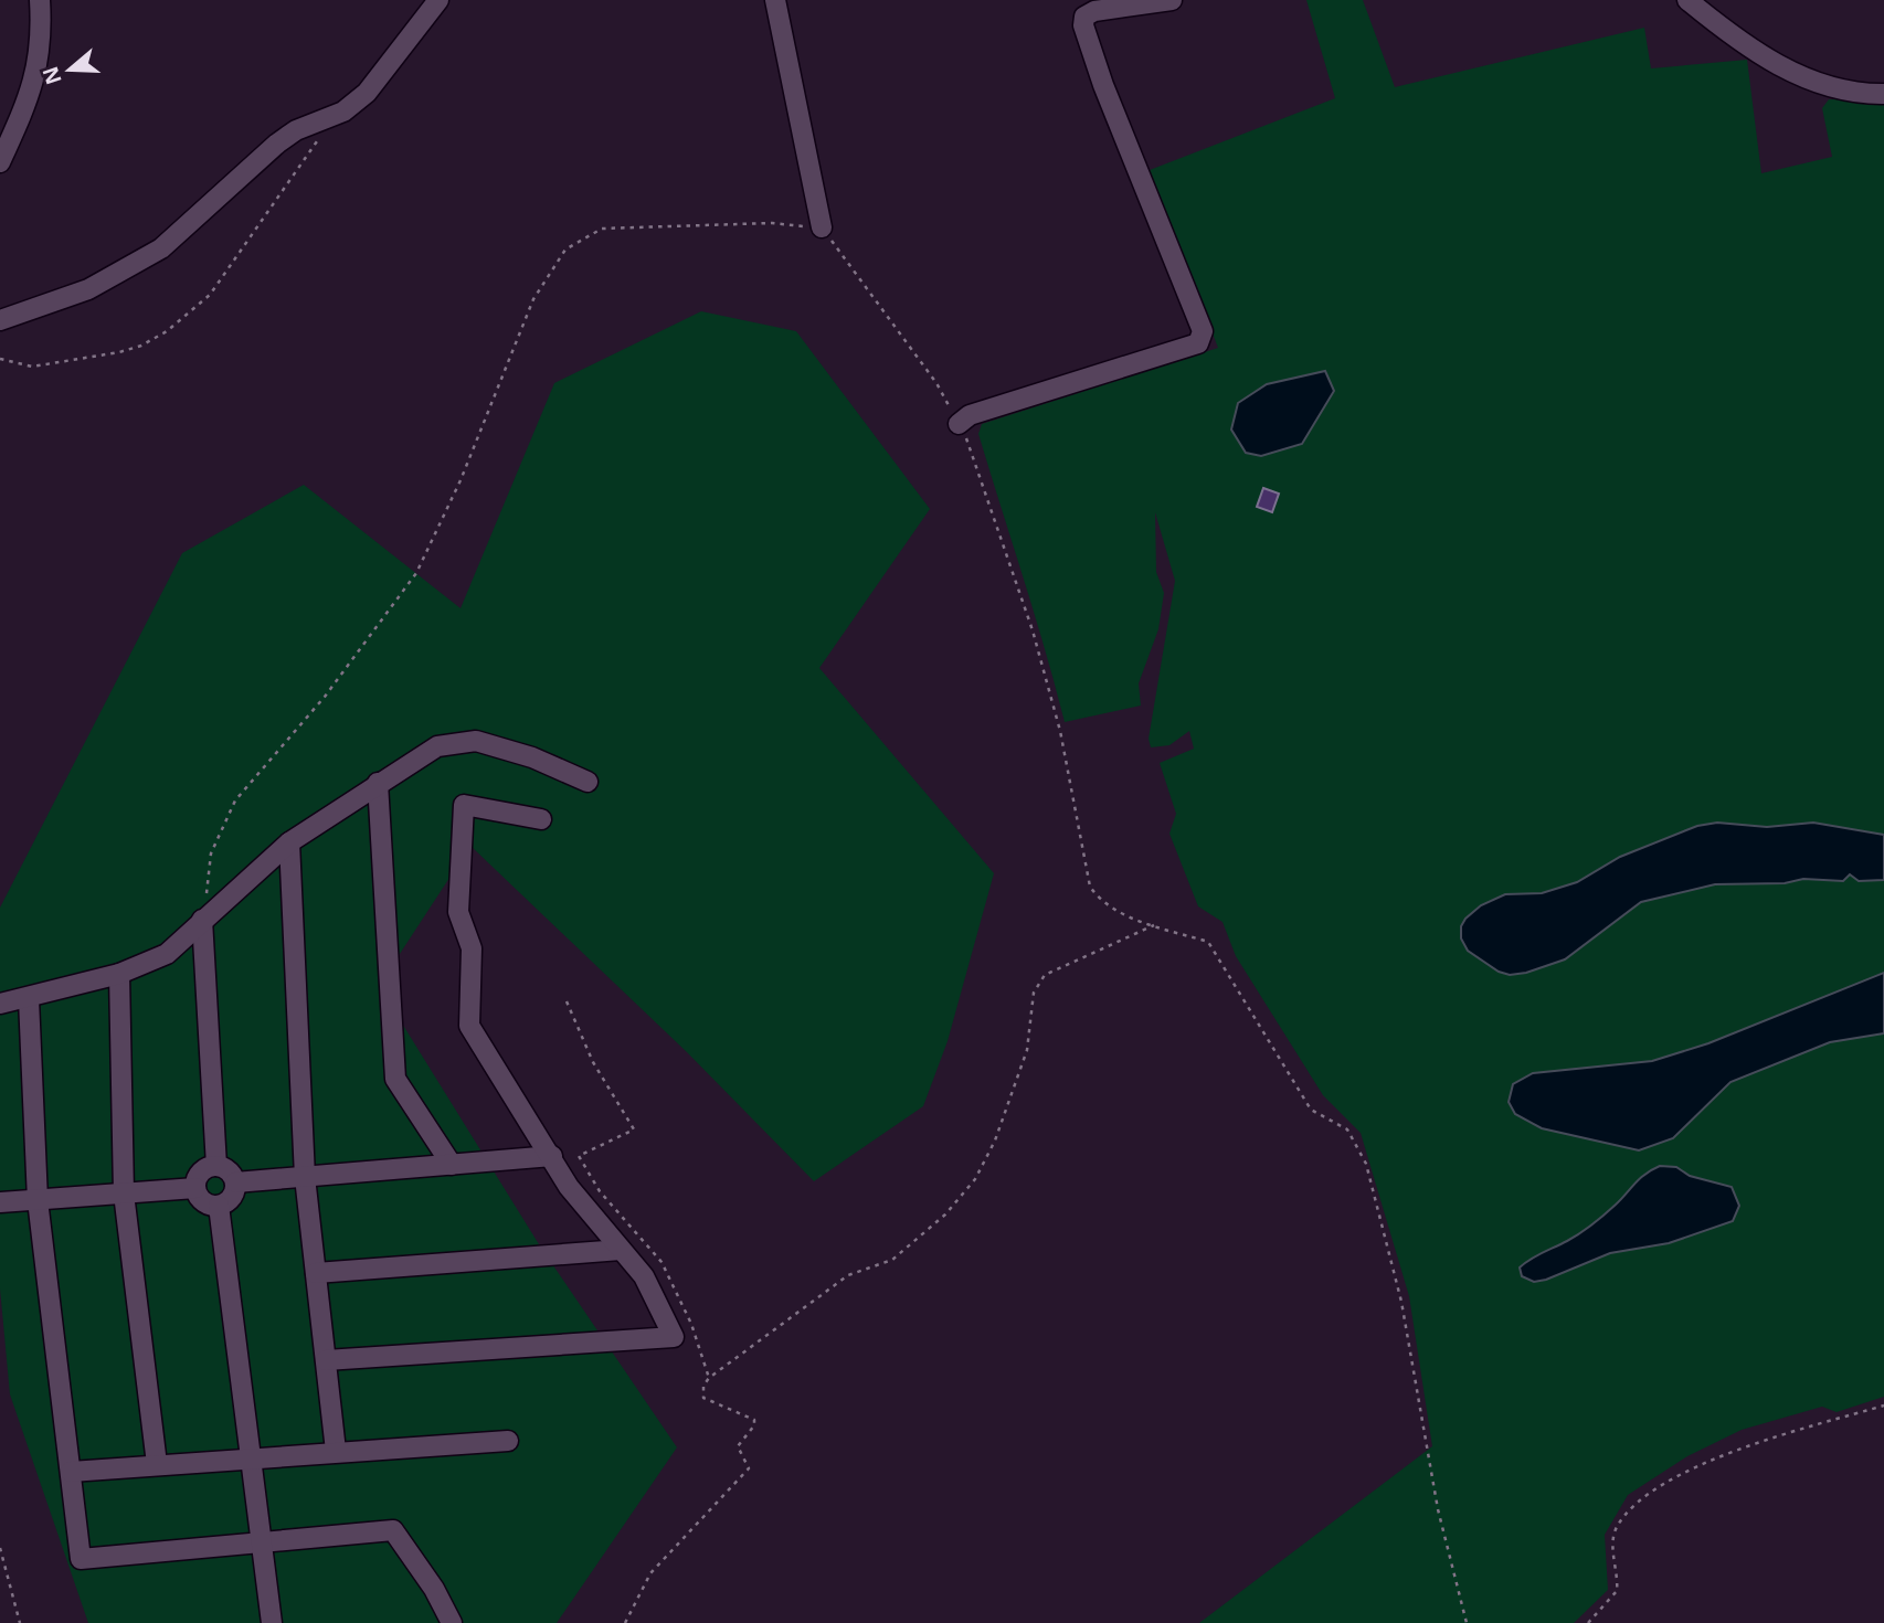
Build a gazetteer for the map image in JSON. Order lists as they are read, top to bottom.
{
  "north": "left"
}
